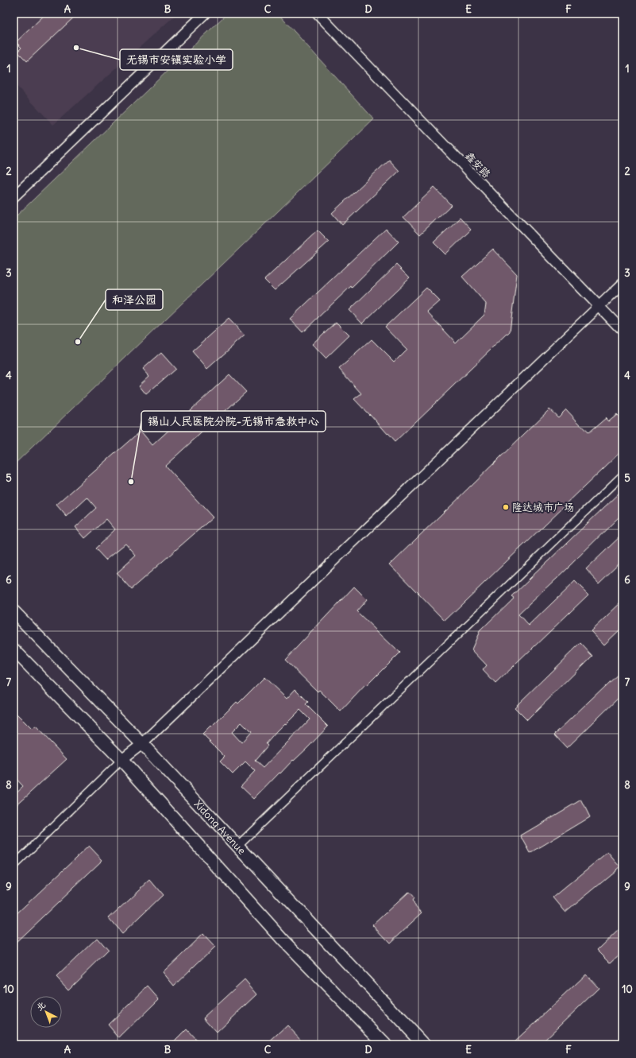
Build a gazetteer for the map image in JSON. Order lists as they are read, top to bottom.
{
  "streets": {
    "main road": ["Xidong Avenue"],
    "street": ["鑫安路"]
  },
  "places": [
    "无锡市安镇实验小学",
    "和泽公园",
    "锡山人民医院分院-无锡市急救中心",
    "隆达城市广场"
  ],
  "north": "top left",
  "grid": {
    "columns": [
      "A",
      "B",
      "C",
      "D",
      "E",
      "F"
    ],
    "rows": [
      "1",
      "2",
      "3",
      "4",
      "5",
      "6",
      "7",
      "8",
      "9",
      "10"
    ]
  }
}
